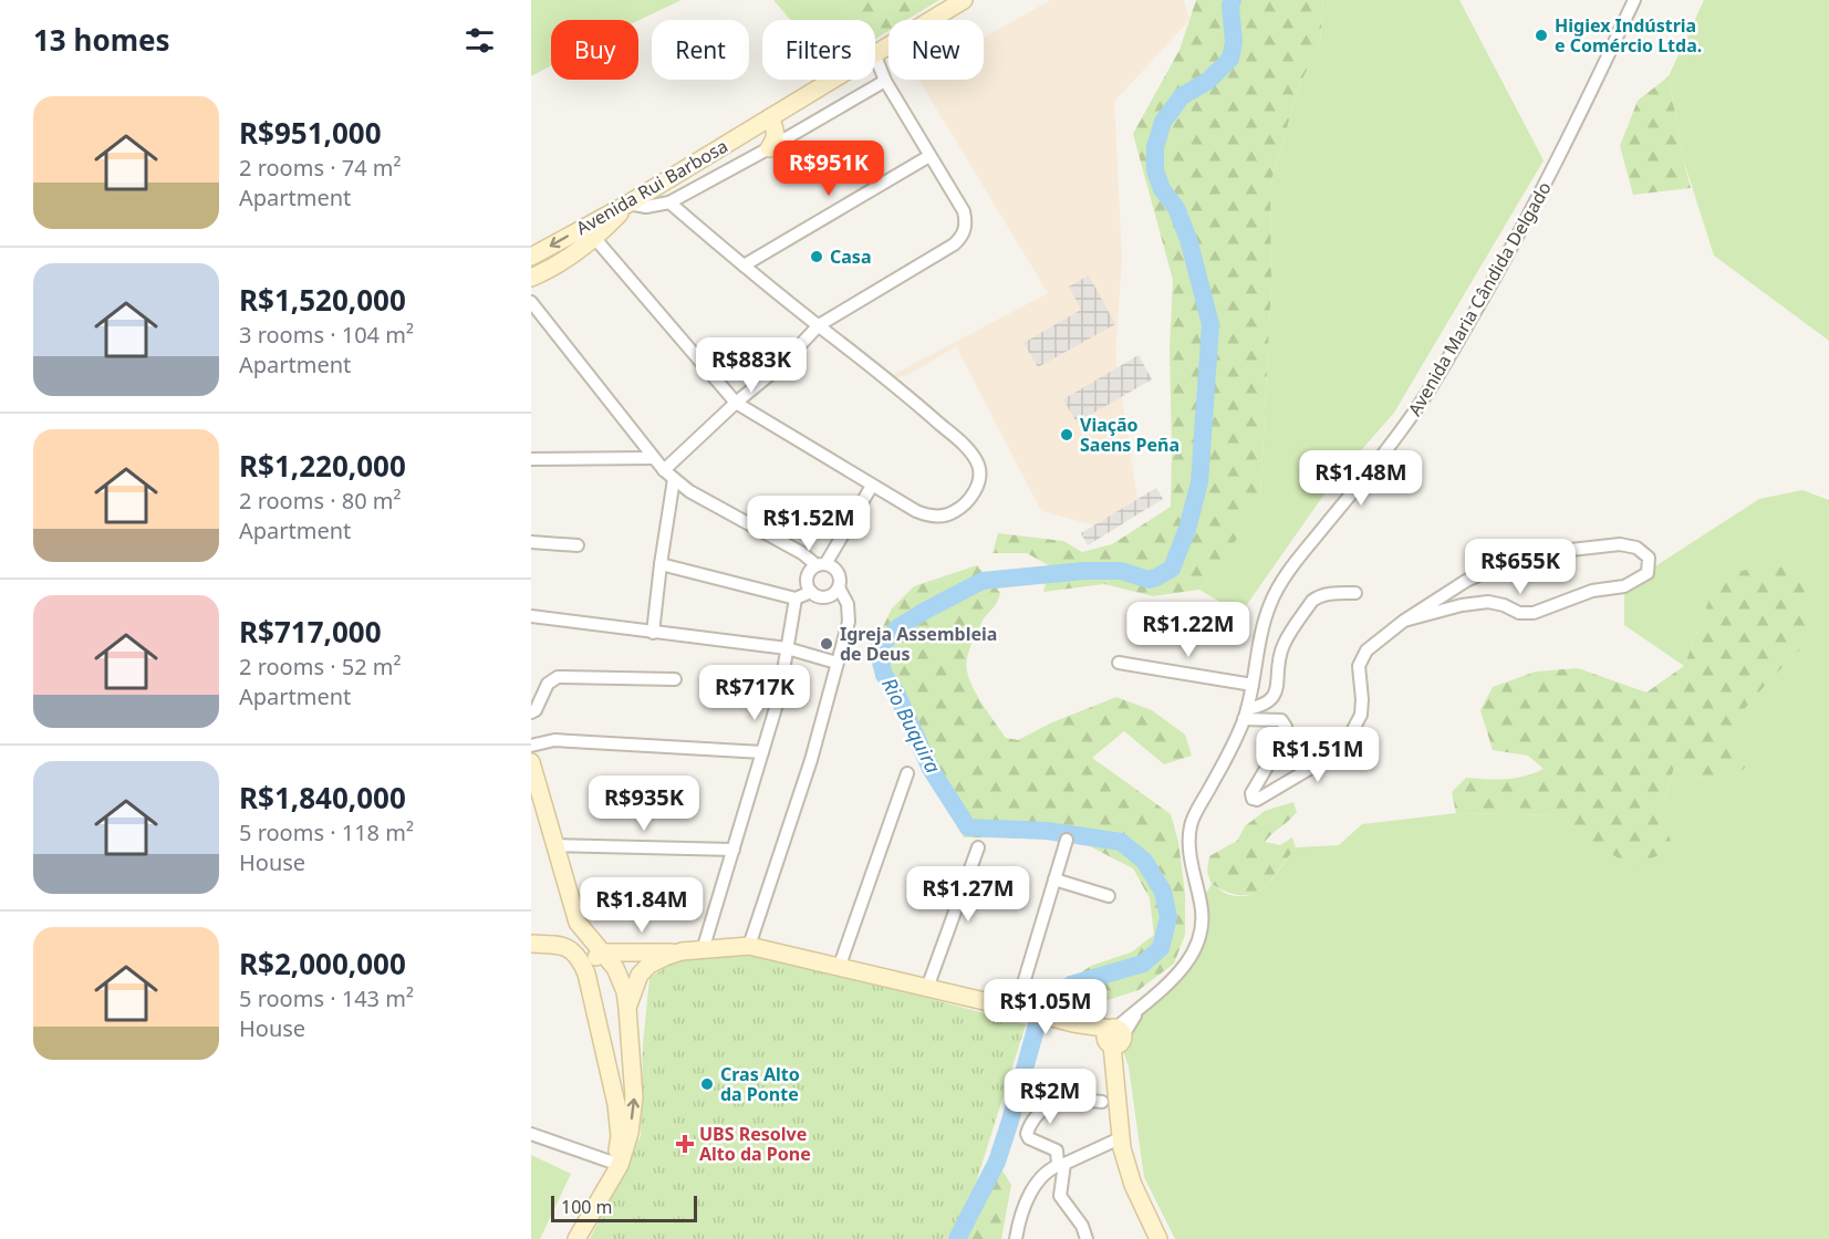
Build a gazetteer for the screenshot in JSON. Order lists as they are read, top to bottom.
{
  "streets": {
    "main road": ["Avenida Rui Barbosa"],
    "street": ["Avenida Maria Cândida Delgado"]
  },
  "water": ["Rio Buquira"],
  "places": {
    "other": [
      "Higiex Indústria e Comércio Ltda.",
      "Casa",
      "Viação Saens Peña",
      "Igreja Assembleia de Deus",
      "Cras Alto da Ponte"
    ],
    "health": ["UBS Resolve Alto da Pone"]
  },
  "scale_bar": "100 m",
  "page": {
    "heading": "13 homes",
    "chip": [
      "Buy",
      "Rent",
      "Filters",
      "New"
    ],
    "list": [
      {
        "name": "R$951,000",
        "note": "2 rooms · 74 m² · Apartment"
      },
      {
        "name": "R$1,520,000",
        "note": "3 rooms · 104 m² · Apartment"
      },
      {
        "name": "R$1,220,000",
        "note": "2 rooms · 80 m² · Apartment"
      },
      {
        "name": "R$717,000",
        "note": "2 rooms · 52 m² · Apartment"
      },
      {
        "name": "R$1,840,000",
        "note": "5 rooms · 118 m² · House"
      },
      {
        "name": "R$2,000,000",
        "note": "5 rooms · 143 m² · House"
      }
    ],
    "price": [
      "R$951K",
      "R$883K",
      "R$1.48M",
      "R$1.52M",
      "R$655K",
      "R$1.22M",
      "R$717K",
      "R$1.51M",
      "R$935K",
      "R$1.27M",
      "R$1.84M",
      "R$1.05M",
      "R$2M"
    ],
    "scale": "100 m"
  }
}
